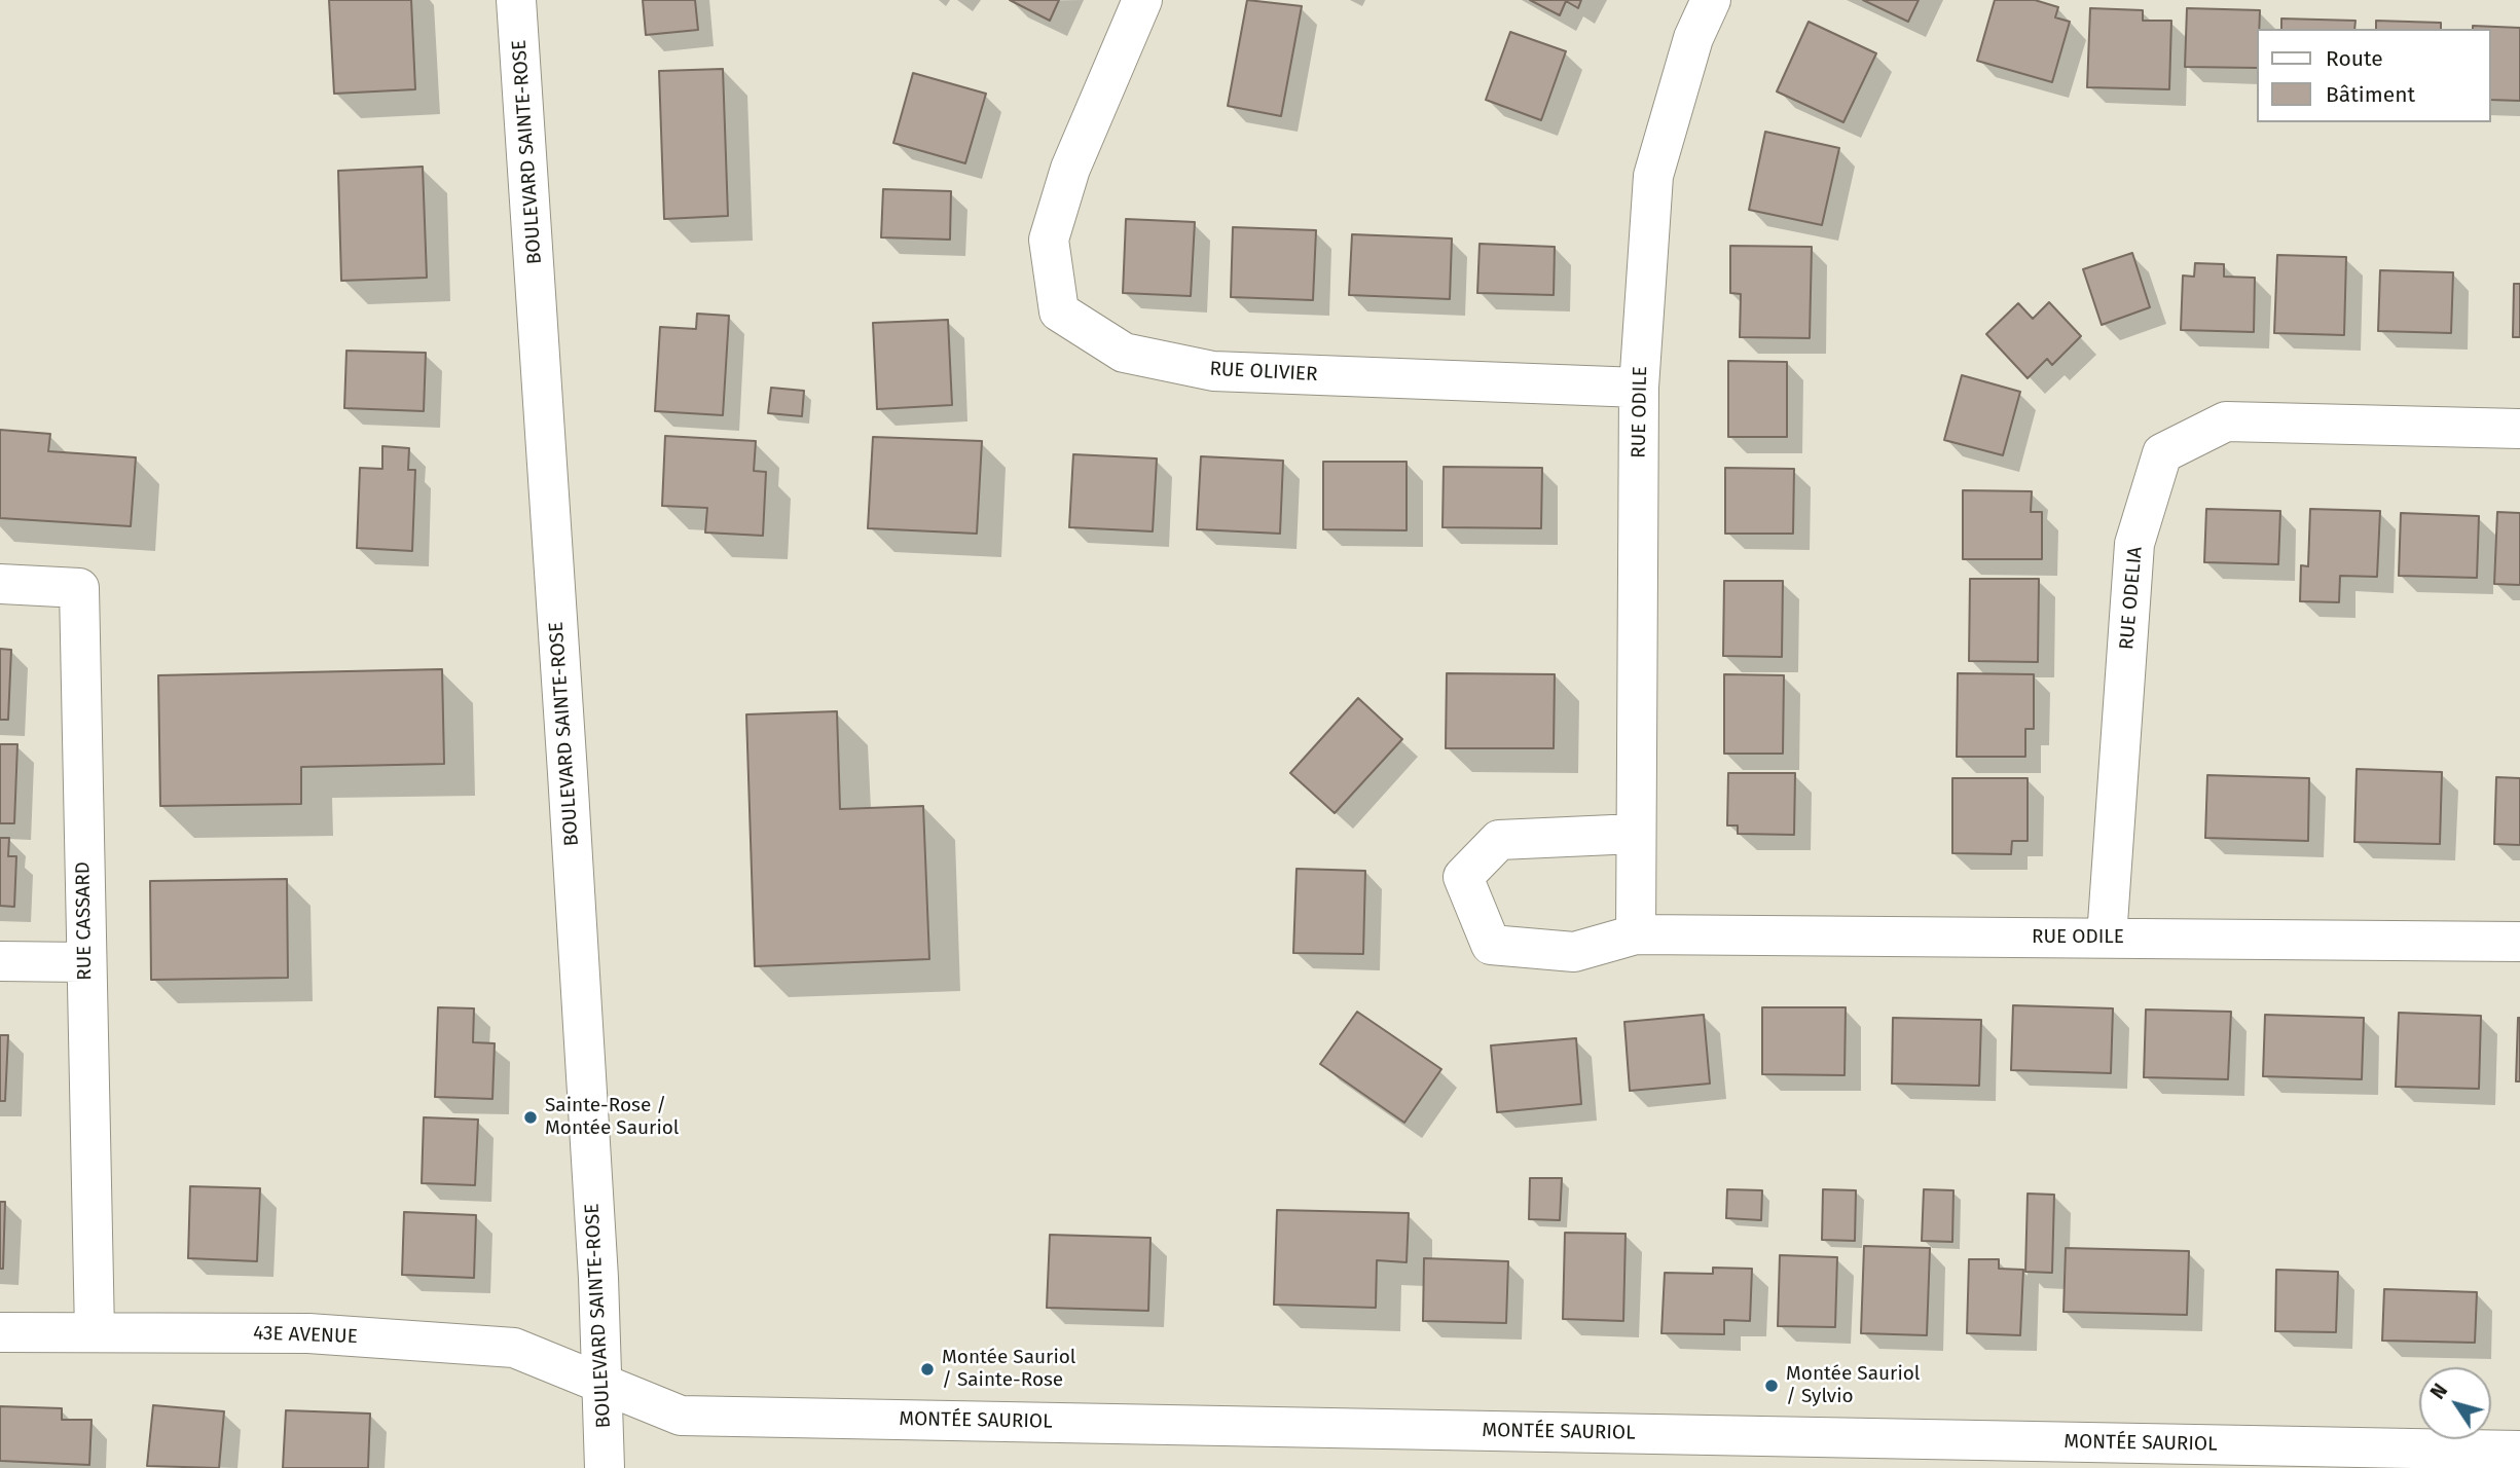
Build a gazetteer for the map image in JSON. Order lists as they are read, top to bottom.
{
  "streets": {
    "street": [
      "BOULEVARD SAINTE-ROSE",
      "RUE OLIVIER",
      "RUE ODILE",
      "RUE ODELIA",
      "RUE CASSARD",
      "43E AVENUE",
      "MONTÉE SAURIOL"
    ]
  },
  "crossings": [
    ["BOULEVARD SAINTE-ROSE", "43E AVENUE"],
    ["BOULEVARD SAINTE-ROSE", "MONTÉE SAURIOL"],
    ["RUE OLIVIER", "RUE ODILE"],
    ["RUE ODILE", "RUE ODELIA"],
    ["RUE CASSARD", "43E AVENUE"],
    ["43E AVENUE", "MONTÉE SAURIOL"]
  ],
  "places": ["Sainte-Rose / Montée Sauriol", "Montée Sauriol / Sainte-Rose", "Montée Sauriol / Sylvio"],
  "legend": ["Route", "Bâtiment"],
  "north": "top left"
}
